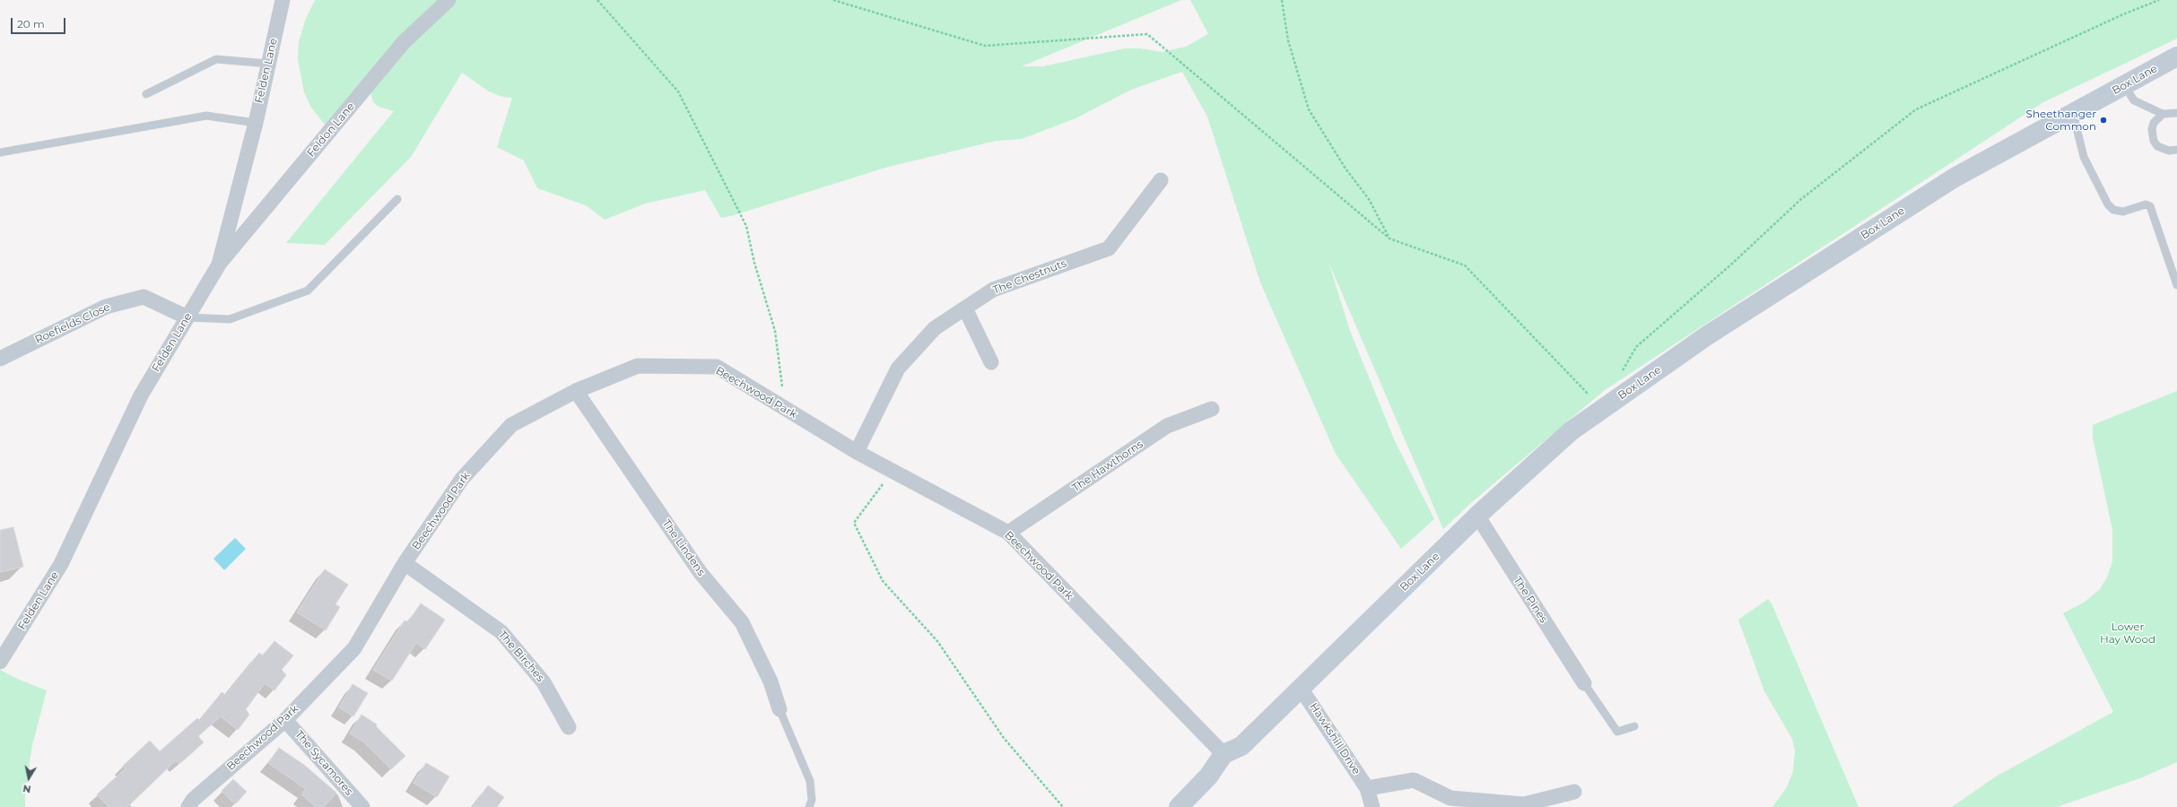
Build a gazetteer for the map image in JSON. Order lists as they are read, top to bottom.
{
  "streets": {
    "main road": ["Box Lane"],
    "street": [
      "Felden Lane",
      "Feldon Lane",
      "The Chestnuts",
      "Roefields Close",
      "Beechwood Park",
      "The Hawthorns",
      "The Lindens",
      "The Pines",
      "The Birches",
      "Hawkshill Drive",
      "The Sycamores"
    ]
  },
  "crossings": [
    ["Felden Lane", "Feldon Lane"],
    ["Felden Lane", "Roefields Close"],
    ["Box Lane", "Beechwood Park"],
    ["Box Lane", "The Pines"],
    ["Box Lane", "Hawkshill Drive"],
    ["The Chestnuts", "Beechwood Park"],
    ["Beechwood Park", "The Hawthorns"],
    ["Beechwood Park", "The Lindens"],
    ["Beechwood Park", "The Birches"],
    ["Beechwood Park", "The Sycamores"]
  ],
  "parks": ["Lower Hay Wood"],
  "places": ["Sheethanger Common"],
  "scale_bar": "20 m",
  "north": "bottom"
}
